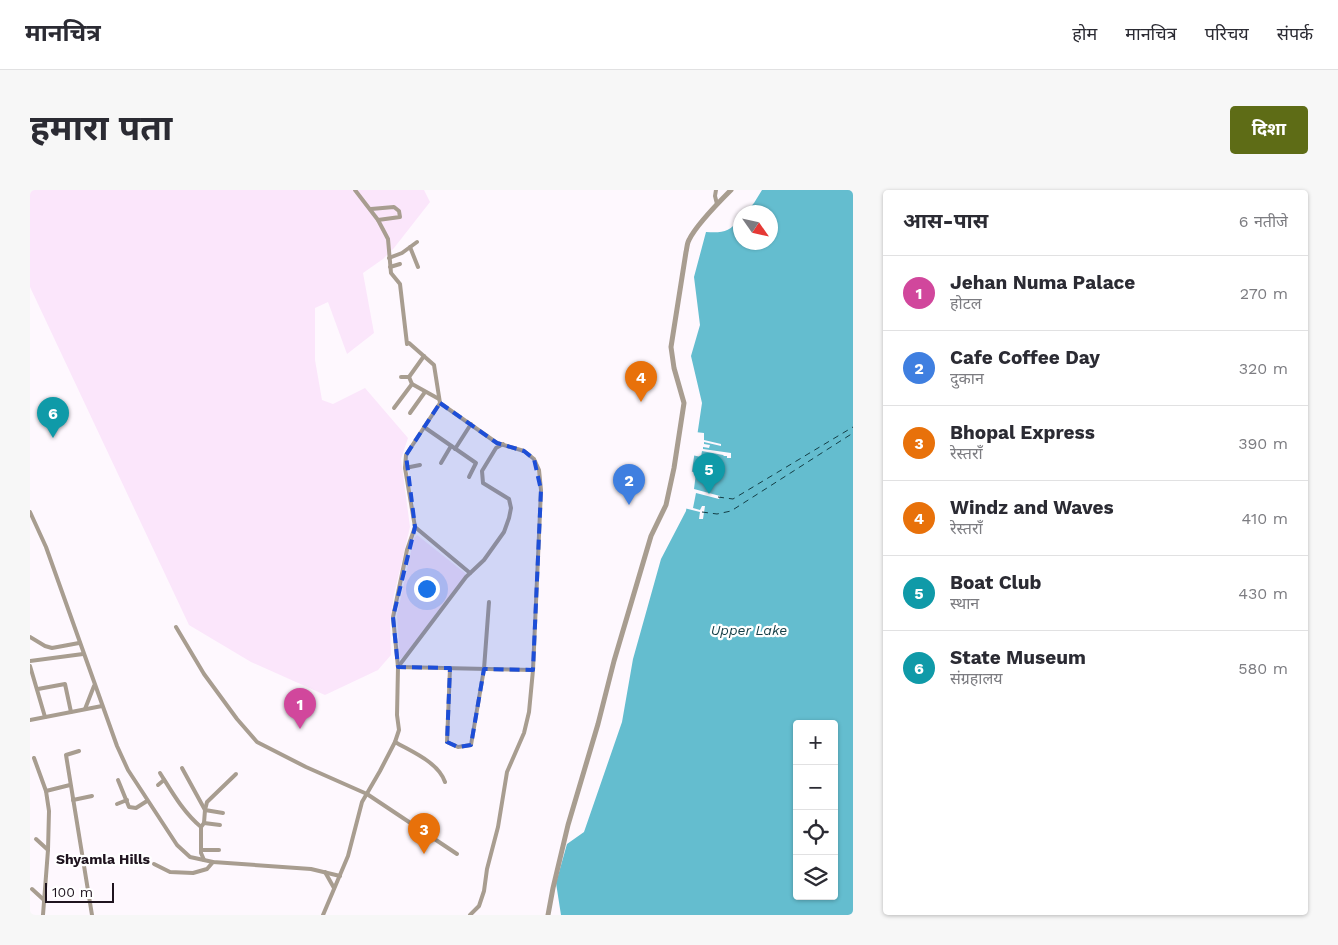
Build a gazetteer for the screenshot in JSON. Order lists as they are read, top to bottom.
{
  "districts": ["Shyamla Hills"],
  "water": ["Upper Lake"],
  "scale_bar": "100 m",
  "north": "bottom right",
  "page": {
    "header": "मानचित्र",
    "nav": [
      "होम",
      "मानचित्र",
      "परिचय",
      "संपर्क"
    ],
    "buttons": "दिशा",
    "title": "हमारा पता",
    "heading": ["आस-पास", "6 नतीजे"],
    "list": [
      {
        "mark": "1",
        "name": "Jehan Numa Palace",
        "note": "होटल",
        "value": "270 m"
      },
      {
        "mark": "2",
        "name": "Cafe Coffee Day",
        "note": "दुकान",
        "value": "320 m"
      },
      {
        "mark": "3",
        "name": "Bhopal Express",
        "note": "रेस्तराँ",
        "value": "390 m"
      },
      {
        "mark": "4",
        "name": "Windz and Waves",
        "note": "रेस्तराँ",
        "value": "410 m"
      },
      {
        "mark": "5",
        "name": "Boat Club",
        "note": "स्थान",
        "value": "430 m"
      },
      {
        "mark": "6",
        "name": "State Museum",
        "note": "संग्रहालय",
        "value": "580 m"
      }
    ],
    "pins": [
      "4",
      "6",
      "5",
      "2",
      "1",
      "3"
    ],
    "map_buttons": ["+", "−"],
    "scale": "100 m"
  }
}
